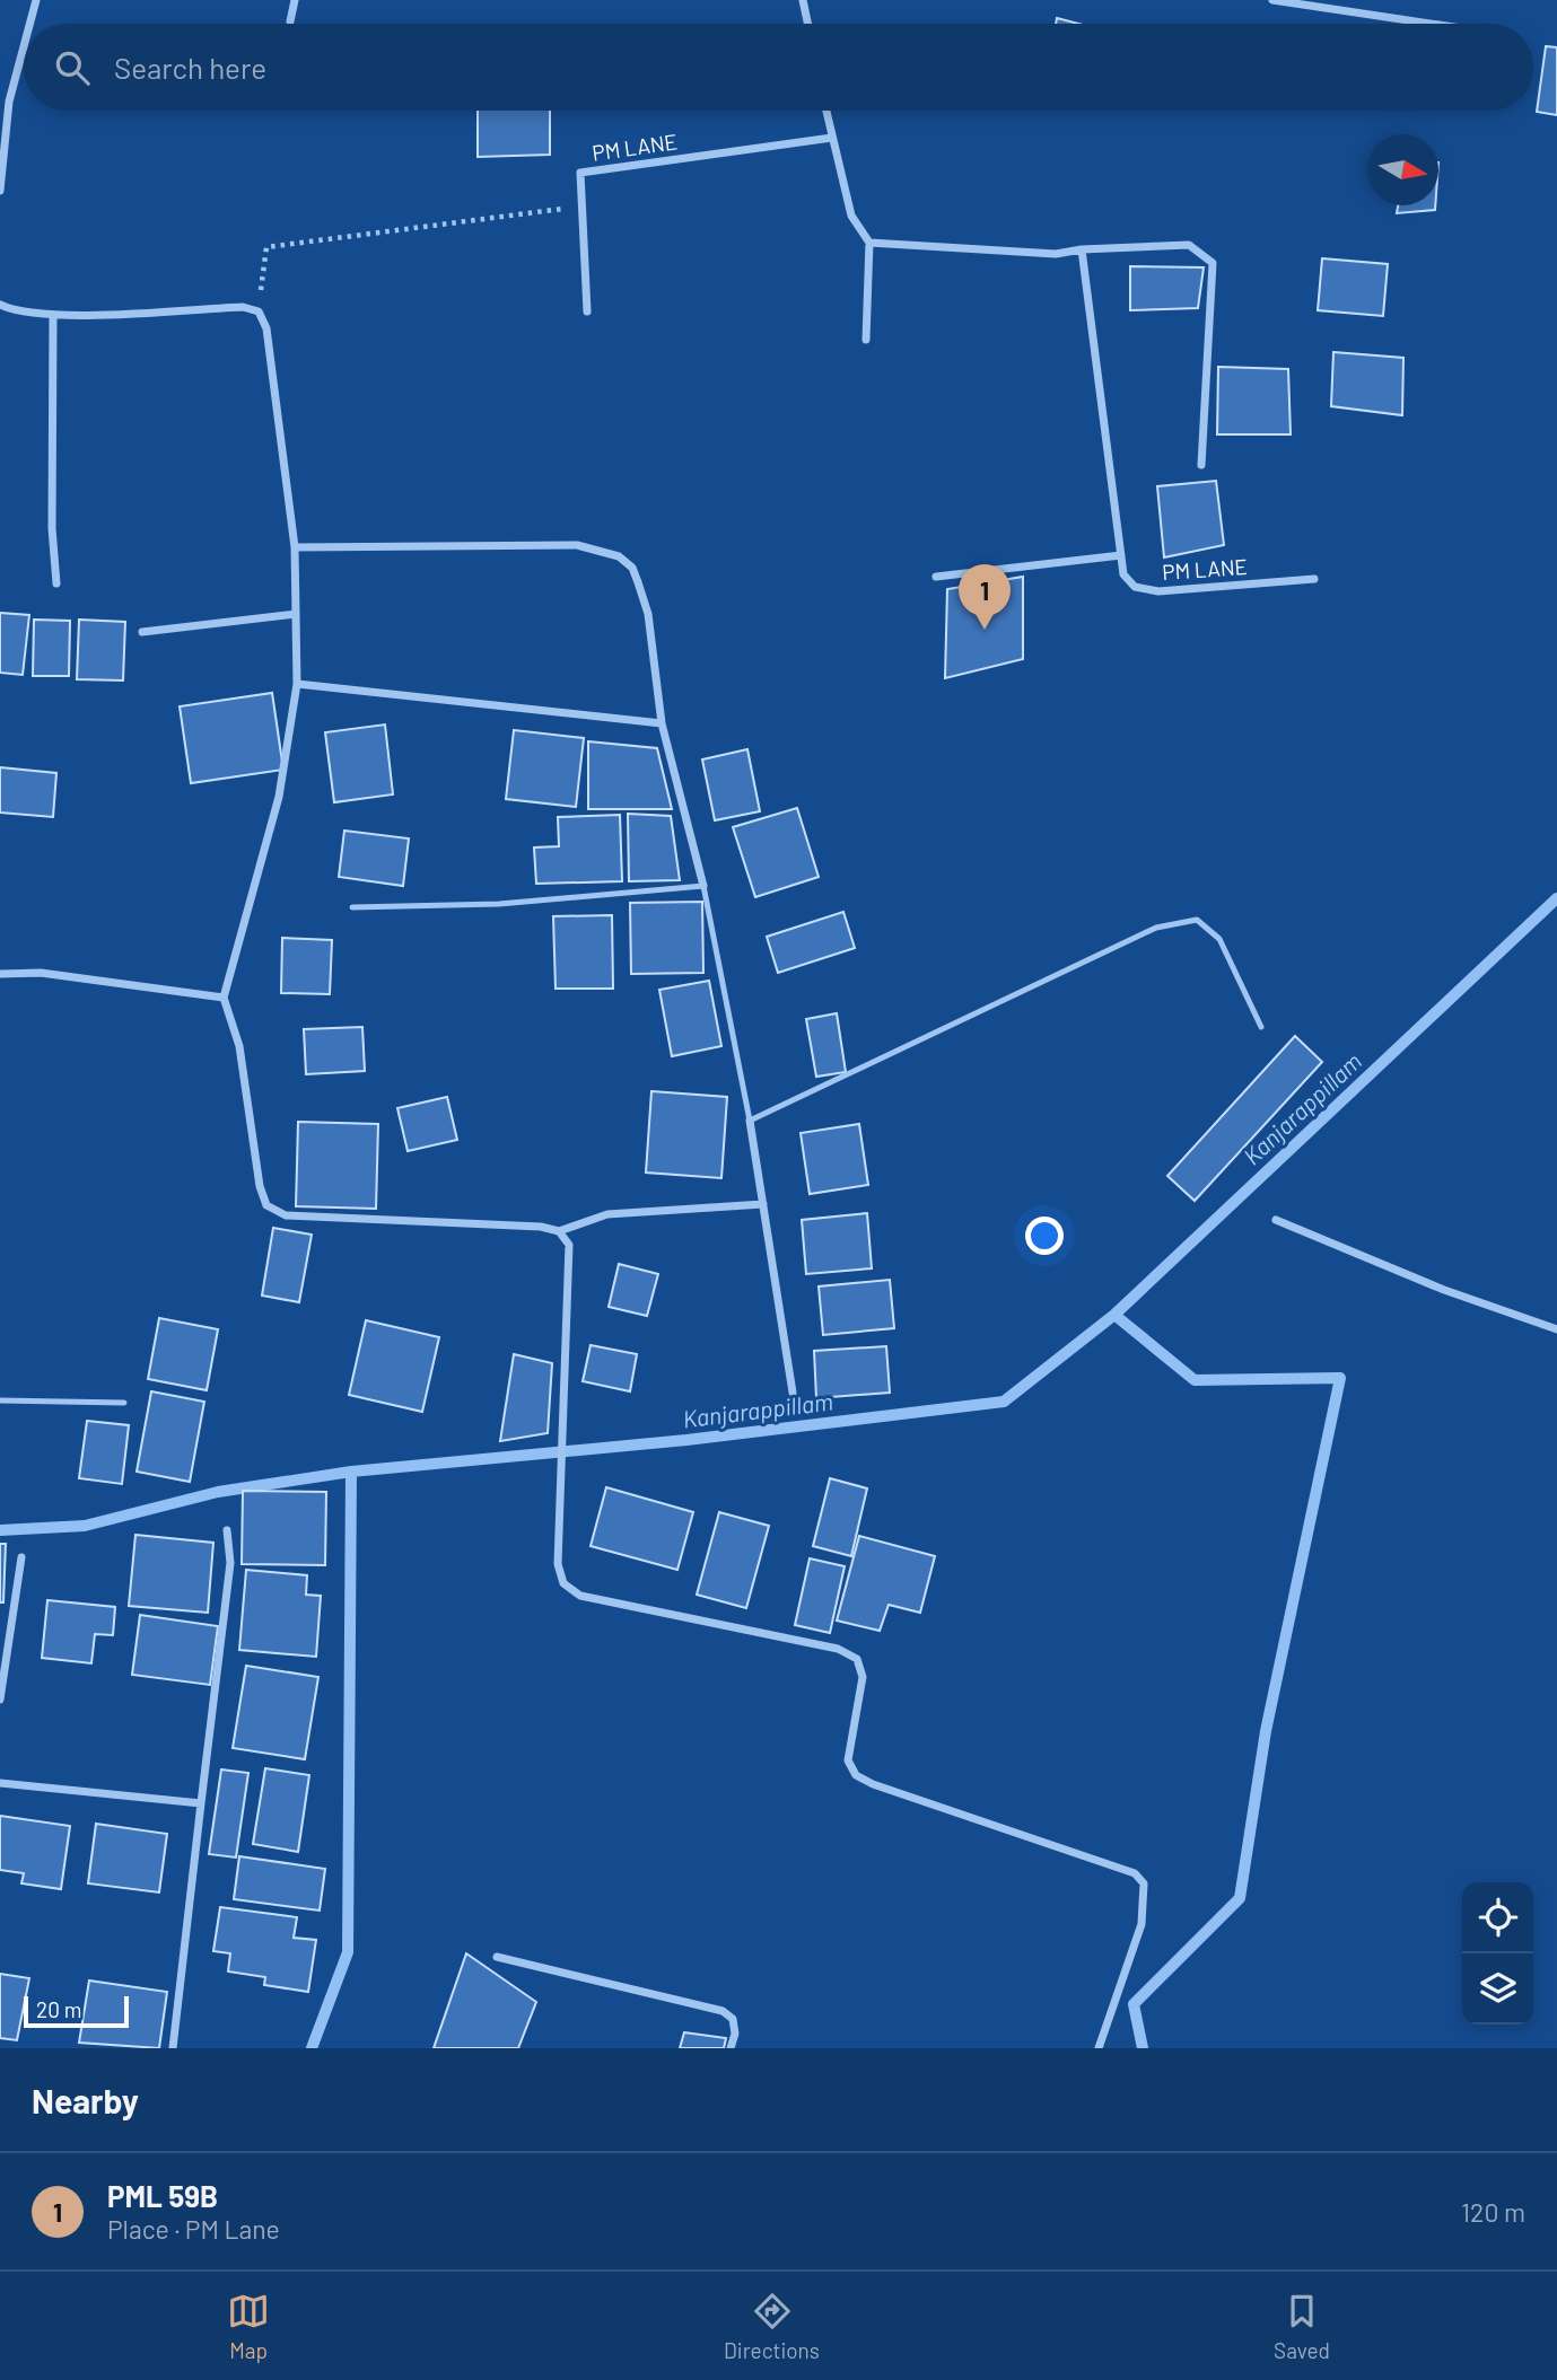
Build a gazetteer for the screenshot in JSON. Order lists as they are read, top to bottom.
{
  "streets": {
    "street": ["PM LANE"]
  },
  "water": ["Kanjarappillam"],
  "scale_bar": "20 m",
  "north": "right",
  "page": {
    "search": "Search here",
    "pins": "1",
    "scale": "20 m",
    "heading": "Nearby",
    "list": [
      {
        "mark": "1",
        "name": "PML 59B",
        "note": "Place · PM Lane",
        "value": "120 m"
      }
    ],
    "nav": ["Map", "Directions", "Saved"]
  }
}
